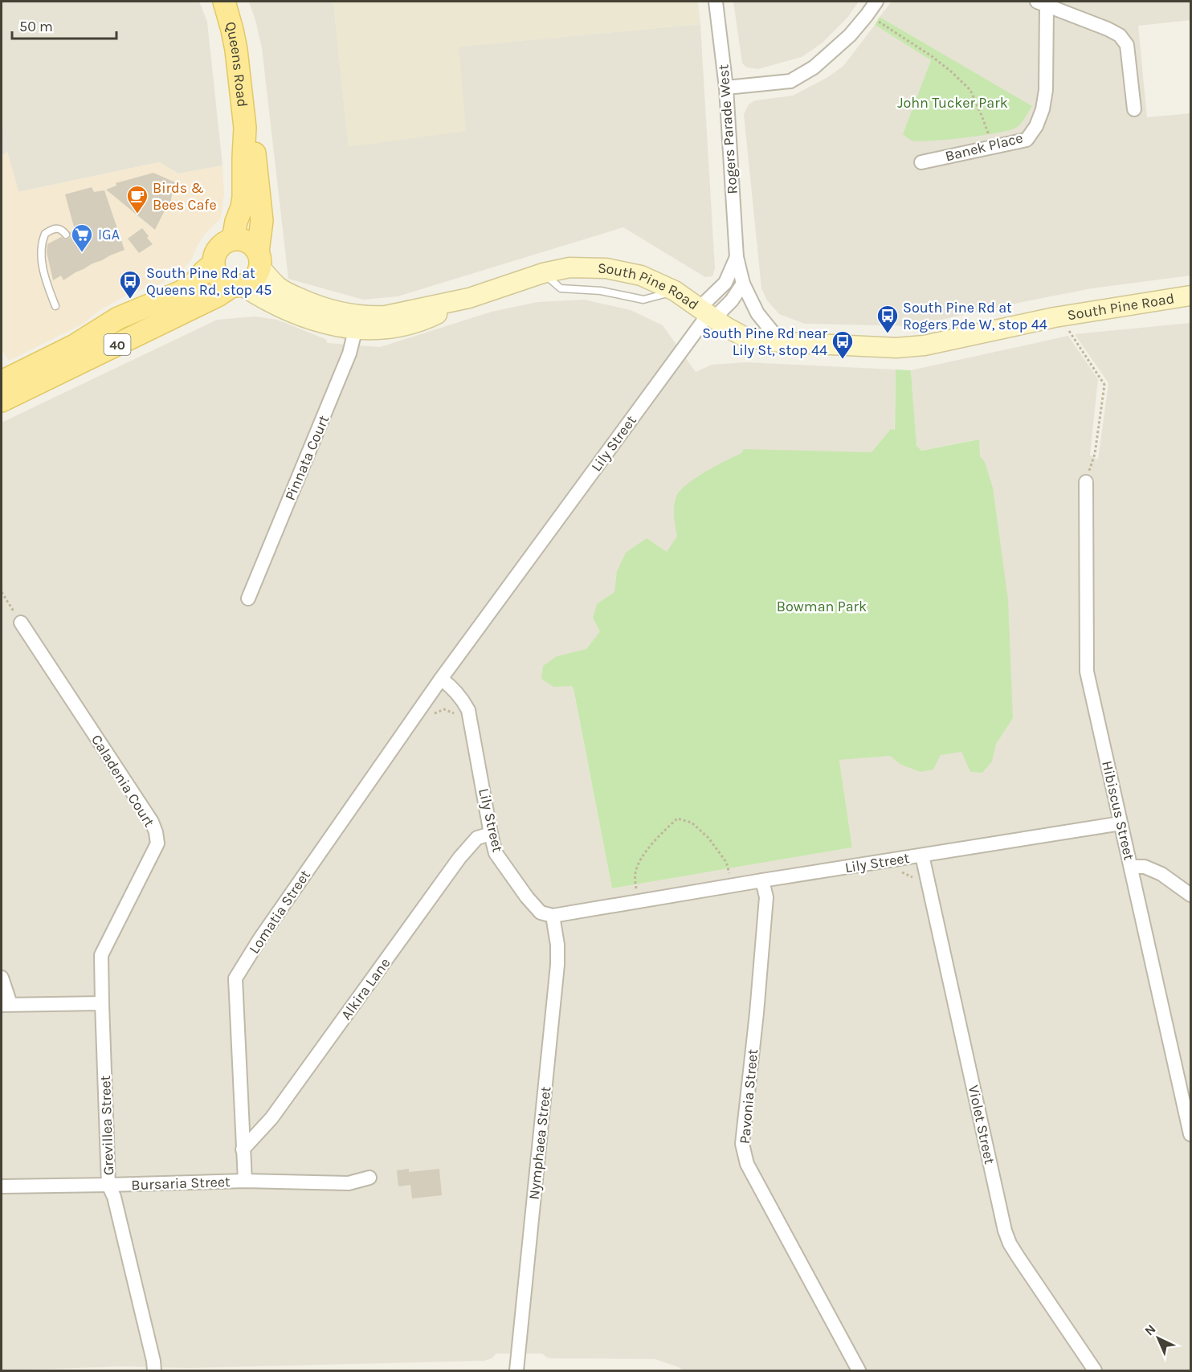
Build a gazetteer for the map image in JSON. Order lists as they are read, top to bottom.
{
  "streets": {
    "main road": ["Queens Road", "South Pine Road", "40"],
    "street": [
      "Rogers Parade West",
      "Banek Place",
      "Lily Street",
      "Pinnata Court",
      "Caladenia Court",
      "Hibiscus Street",
      "Lomatia Street",
      "Alkira Lane",
      "Pavonia Street",
      "Violet Street",
      "Grevillea Street",
      "Nymphaea Street",
      "Bursaria Street"
    ]
  },
  "crossings": [
    ["Queens Road", "South Pine Road"],
    ["Queens Road", "40"],
    ["Rogers Parade West", "South Pine Road"],
    ["Rogers Parade West", "Lily Street"],
    ["South Pine Road", "40"],
    ["South Pine Road", "Lily Street"],
    ["South Pine Road", "Pinnata Court"],
    ["Lily Street", "Hibiscus Street"],
    ["Lily Street", "Lomatia Street"],
    ["Lily Street", "Alkira Lane"],
    ["Lily Street", "Pavonia Street"],
    ["Lily Street", "Violet Street"],
    ["Lily Street", "Nymphaea Street"],
    ["Caladenia Court", "Grevillea Street"],
    ["Lomatia Street", "Alkira Lane"],
    ["Lomatia Street", "Bursaria Street"],
    ["Grevillea Street", "Bursaria Street"]
  ],
  "parks": ["John Tucker Park", "Bowman Park"],
  "places": {
    "cafe": ["Birds & Bees Cafe"],
    "supermarket": ["IGA"],
    "bus stop": ["South Pine Rd at Queens Rd, stop 45", "South Pine Rd at Rogers Pde W, stop 44", "South Pine Rd near Lily St, stop 44"]
  },
  "scale_bar": "50 m",
  "north": "top left"
}
